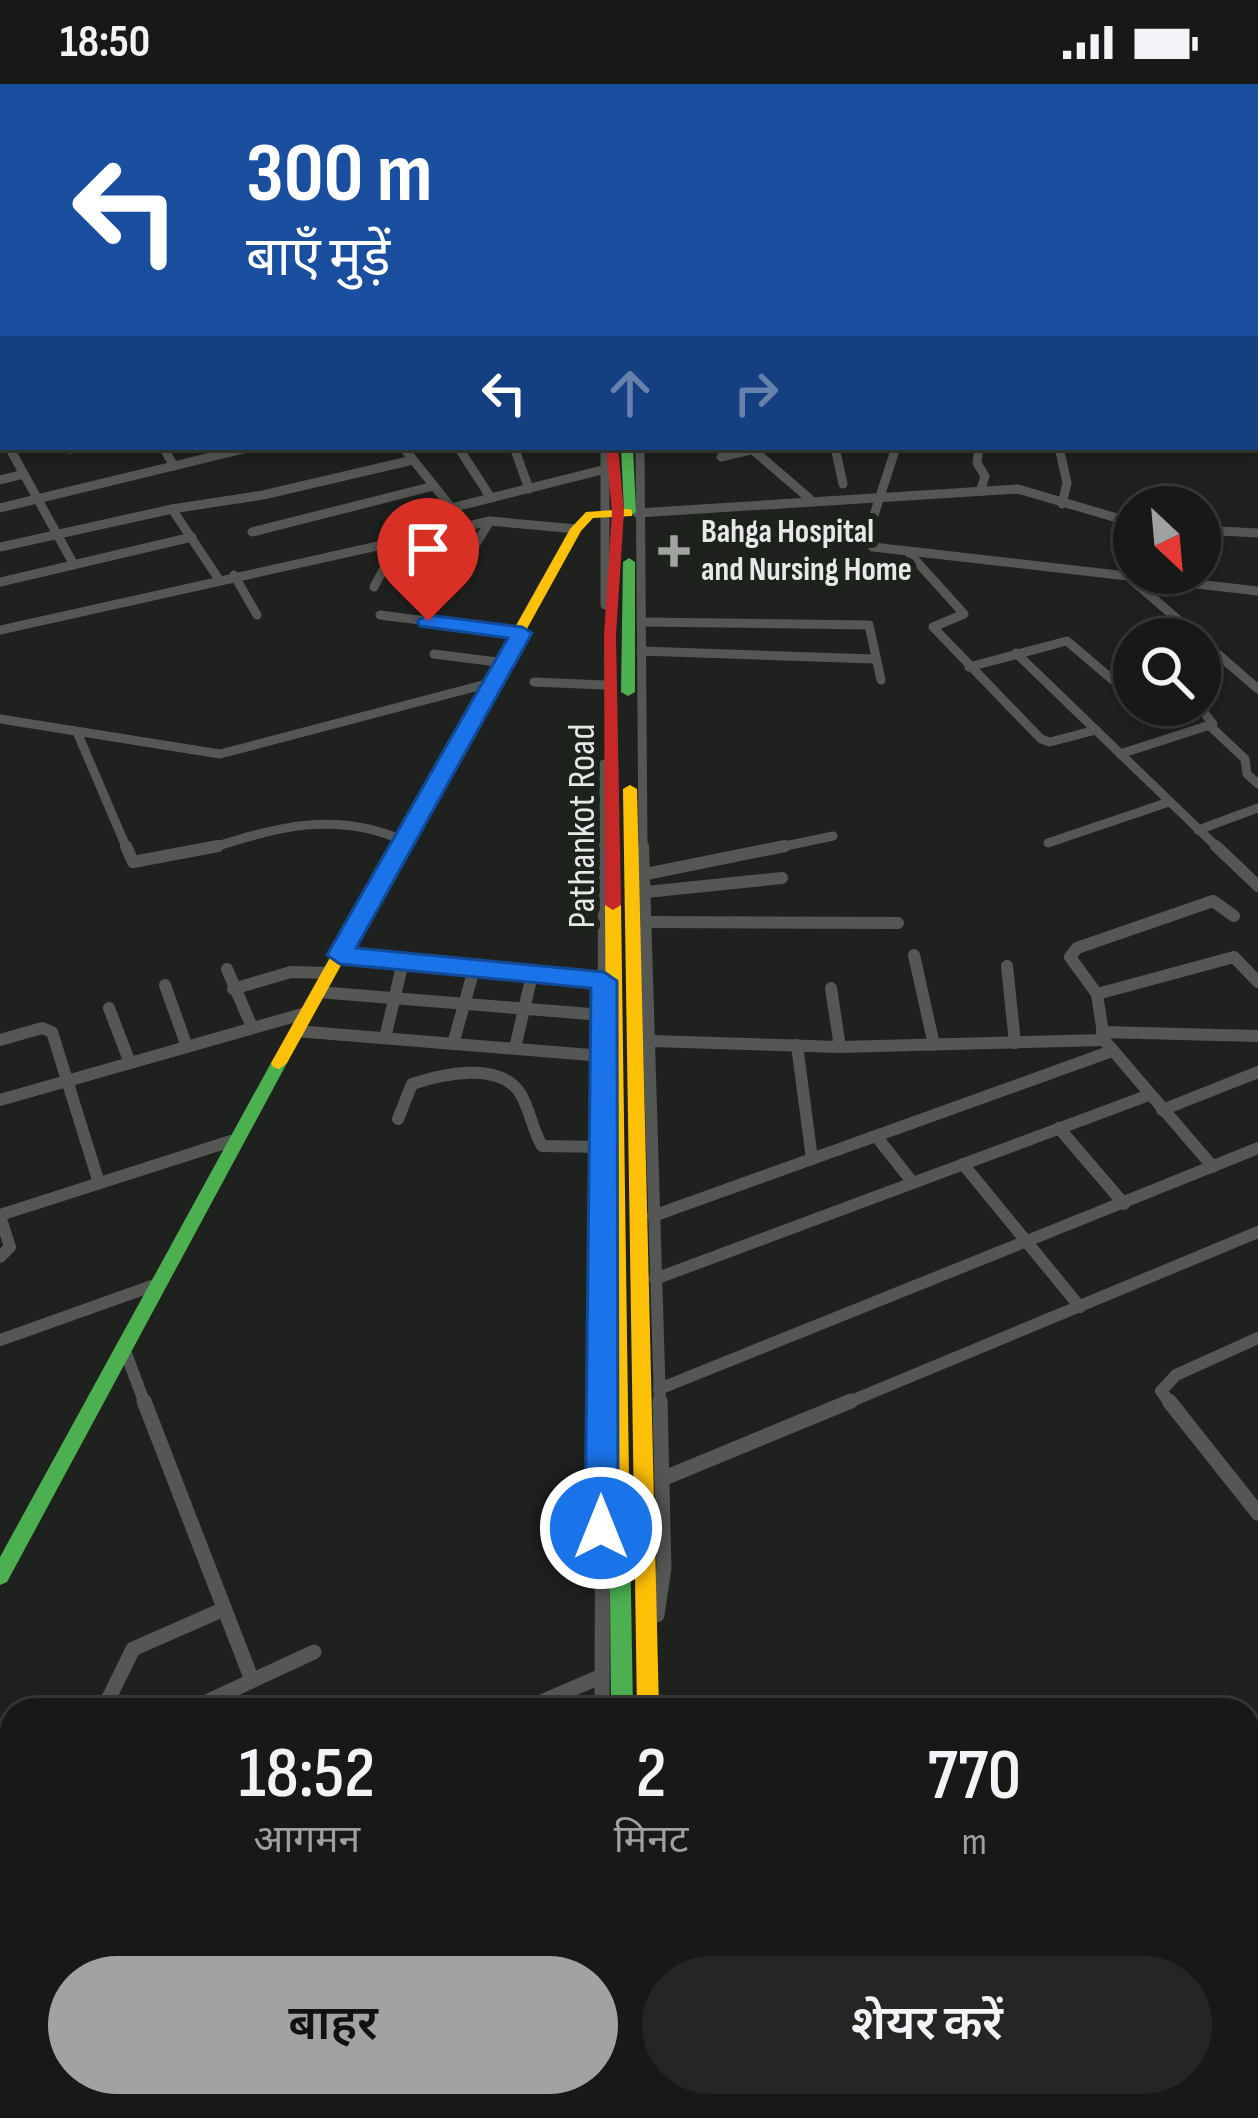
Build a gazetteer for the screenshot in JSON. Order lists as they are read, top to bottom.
{
  "streets": {
    "main road": ["Pathankot Road"]
  },
  "places": {
    "health": ["Bahga Hospital and Nursing Home"]
  },
  "north": "bottom right",
  "page": {
    "status": "18:50",
    "turn": ["300 m", "बाएँ मुड़ें"],
    "eta": [
      "18:52",
      "आगमन",
      "2",
      "मिनट",
      "770",
      "m"
    ],
    "buttons": ["बाहर", "शेयर करें"]
  }
}
